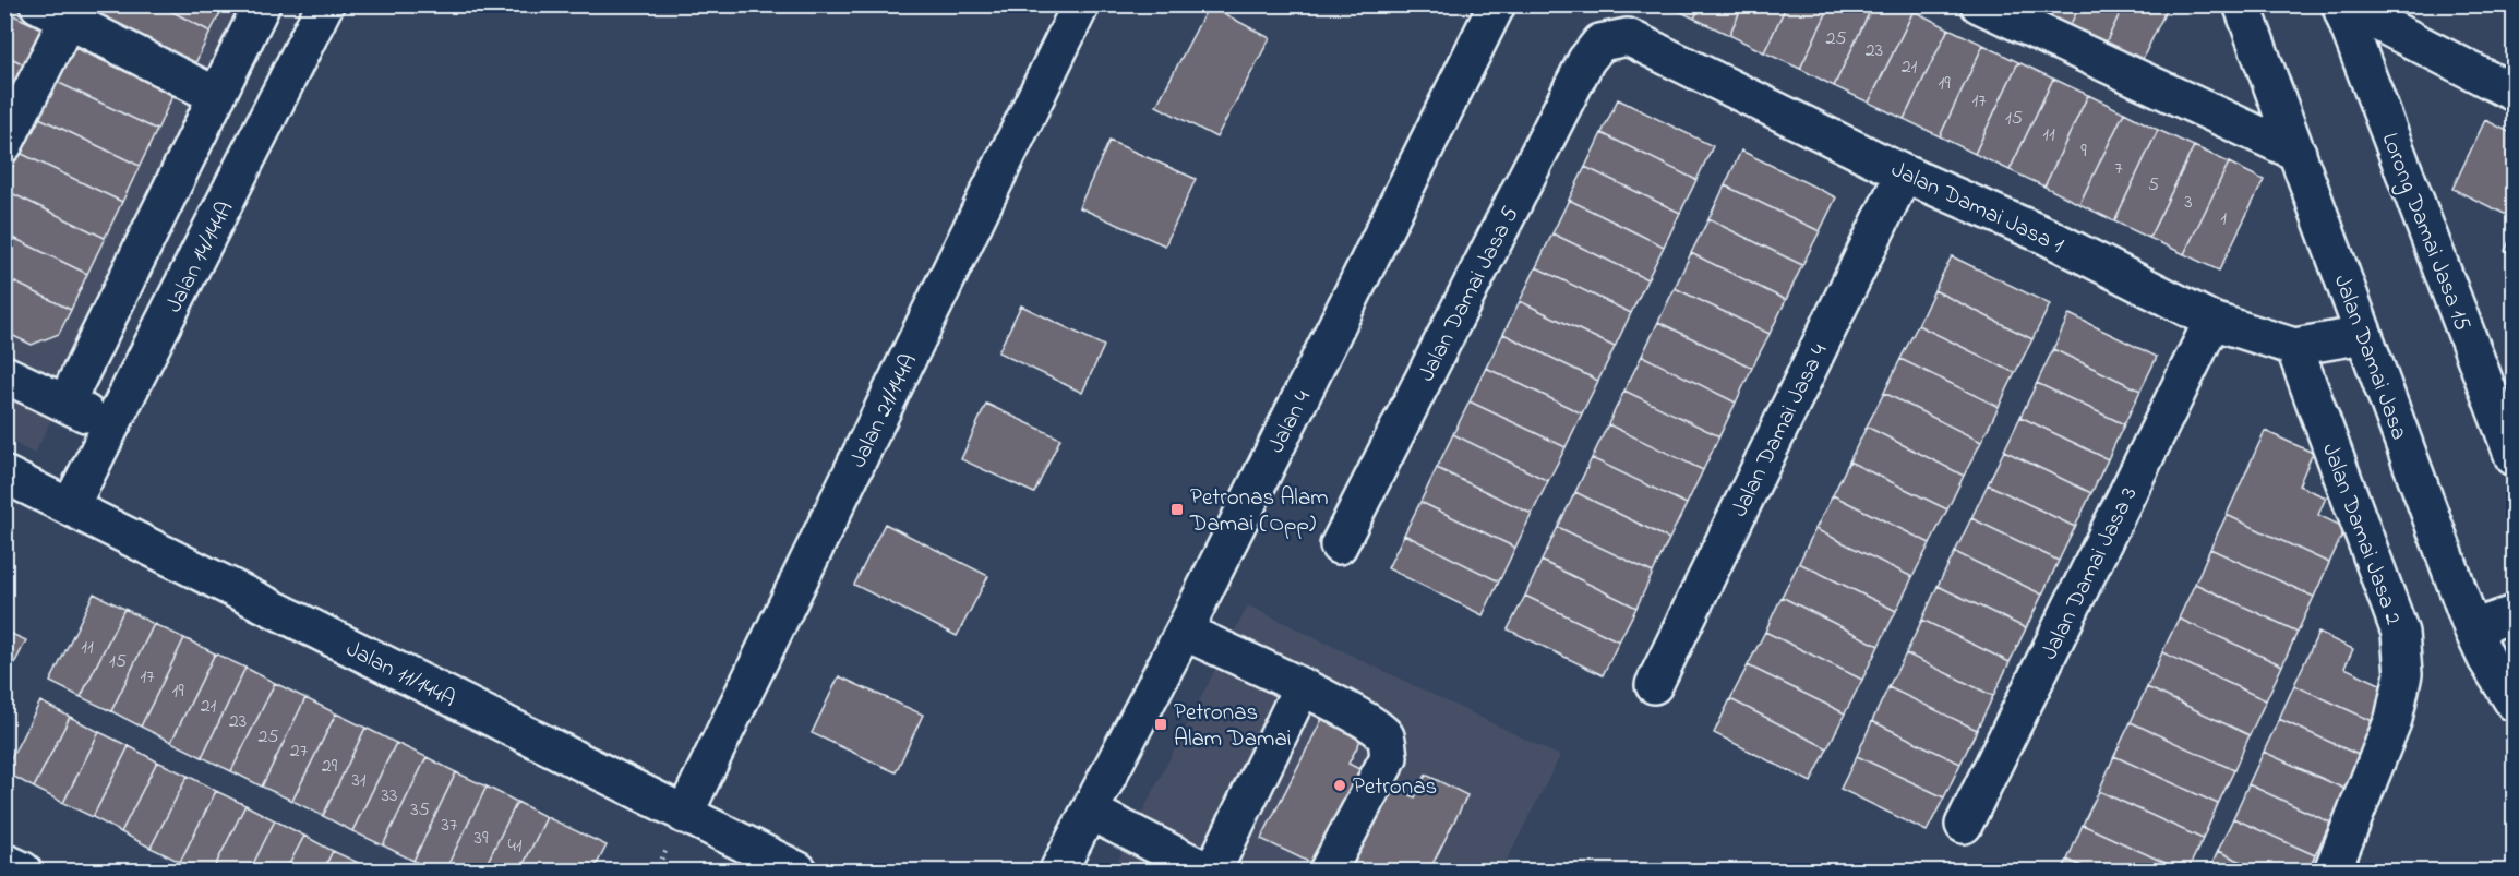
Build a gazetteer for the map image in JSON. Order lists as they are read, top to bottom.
{
  "streets": {
    "street": [
      "Jalan Damai Jasa 1",
      "Lorong Damai Jasa 15",
      "Jalan 14/144A",
      "Jalan Damai Jasa 5",
      "Jalan Damai Jasa",
      "Jalan 21/144A",
      "Jalan 4",
      "Jalan Damai Jasa 4",
      "Jalan Damai Jasa 2",
      "Jalan Damai Jasa 3",
      "Jalan 11/144A"
    ]
  },
  "crossings": [
    ["Jalan Damai Jasa 1", "Jalan Damai Jasa 5"],
    ["Jalan Damai Jasa 1", "Jalan Damai Jasa"],
    ["Jalan Damai Jasa 1", "Jalan Damai Jasa 4"],
    ["Jalan Damai Jasa 1", "Jalan Damai Jasa 2"],
    ["Jalan Damai Jasa 1", "Jalan Damai Jasa 3"],
    ["Jalan 14/144A", "Jalan 11/144A"],
    ["Jalan 21/144A", "Jalan 11/144A"]
  ],
  "places": {
    "transit": ["Petronas Alam Damai (Opp)", "Petronas Alam Damai"],
    "other": ["Petronas"]
  },
  "house_numbers": [
    "25",
    "23",
    "21",
    "19",
    "17",
    "15",
    "11",
    "9",
    "7",
    "5",
    "3",
    "1",
    "11",
    "15",
    "17",
    "19",
    "21",
    "23",
    "25",
    "27",
    "29",
    "31",
    "33",
    "35",
    "37",
    "39",
    "41"
  ]
}
